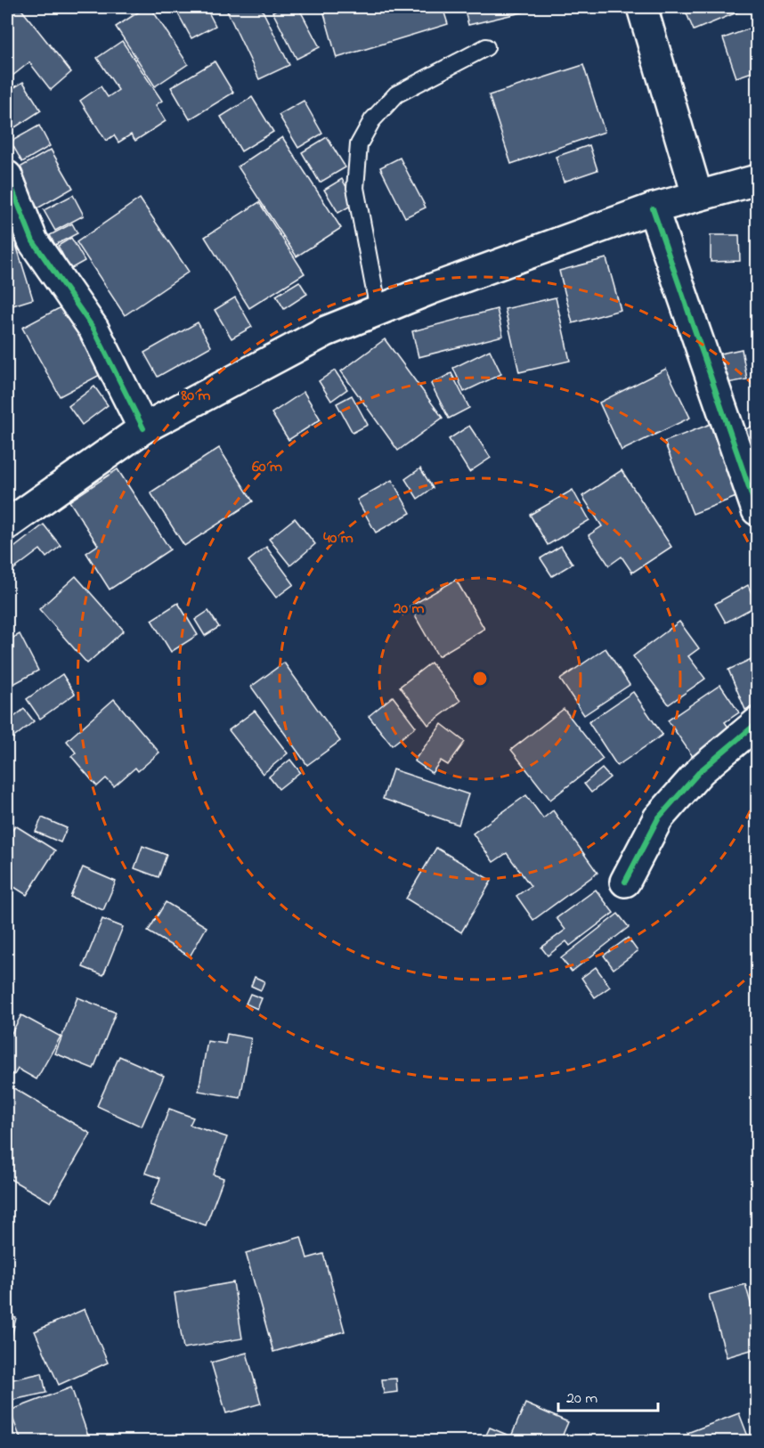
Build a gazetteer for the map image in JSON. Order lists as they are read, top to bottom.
{
  "scale_bar": "20 m",
  "rings": [
    "80 m",
    "60 m",
    "40 m",
    "20 m"
  ]
}
